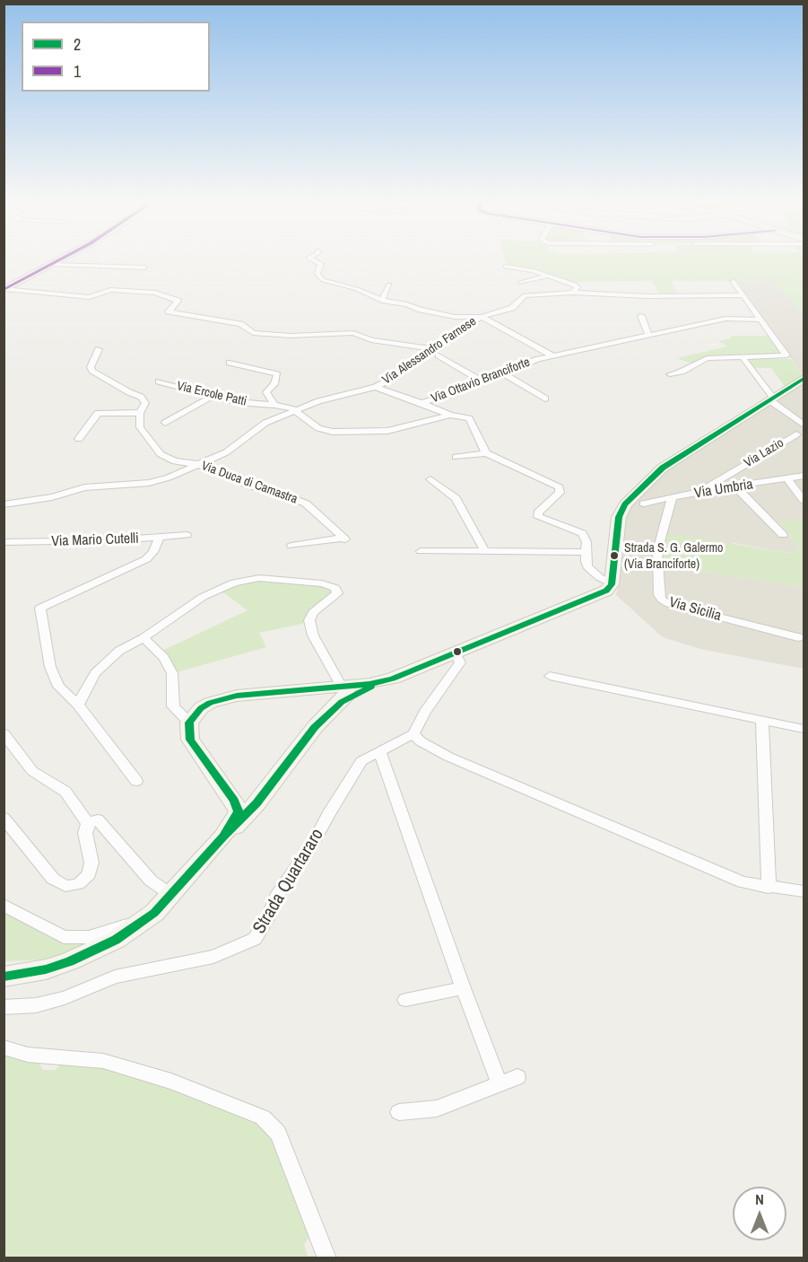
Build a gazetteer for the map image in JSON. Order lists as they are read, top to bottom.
{
  "streets": {
    "street": [
      "Via Alessandro Farnese",
      "Via Ottavio Branciforte",
      "Via Ercole Patti",
      "Via Lazio",
      "Via Duca di Camastra",
      "Via Umbria",
      "Via Mario Cutelli",
      "Via Sicilia",
      "Strada Quartararo"
    ]
  },
  "crossings": [
    ["Via Alessandro Farnese", "Via Ercole Patti"],
    ["Via Alessandro Farnese", "Via Duca di Camastra"],
    ["Via Lazio", "Via Umbria"],
    ["Via Umbria", "Via Sicilia"]
  ],
  "places": ["Strada S. G. Galermo (Via Branciforte)"],
  "lines": ["transit line 1", "transit line 2"],
  "legend": ["2", "1"],
  "north": "top"
}
